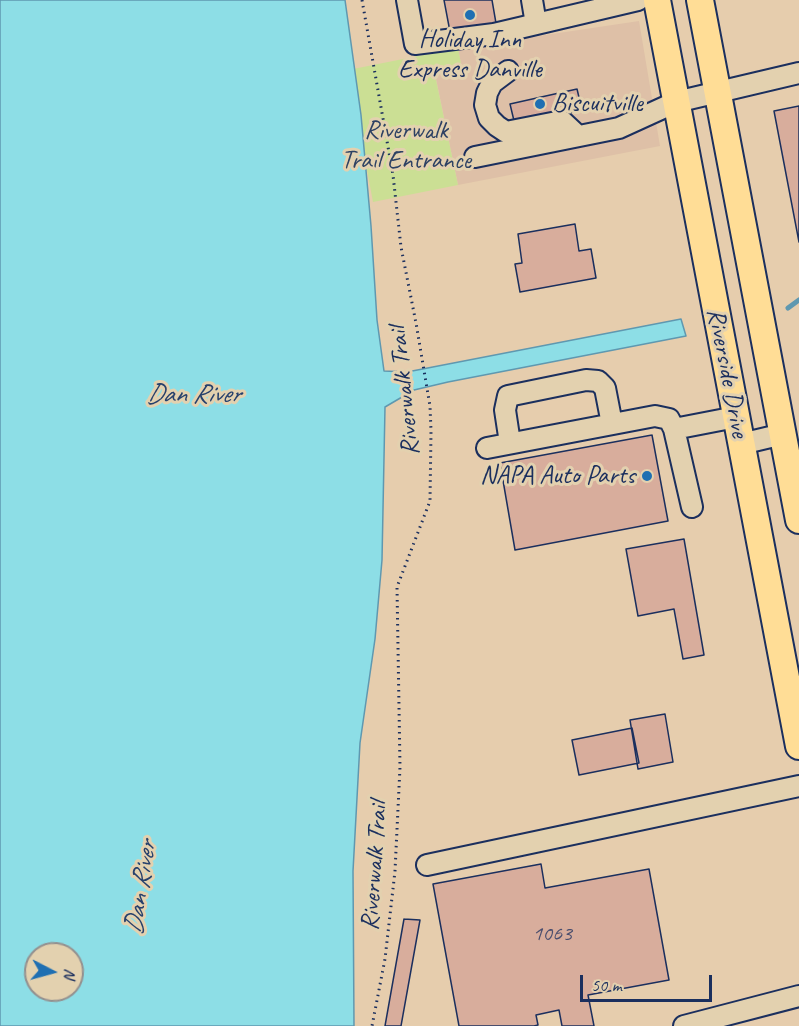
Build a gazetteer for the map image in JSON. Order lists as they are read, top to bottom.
{
  "streets": {
    "main road": ["Riverside Drive"],
    "path": ["Riverwalk Trail"]
  },
  "water": ["Dan River"],
  "parks": ["Riverwalk Trail Entrance"],
  "places": ["Holiday Inn Express Danville", "Biscuitville", "NAPA Auto Parts"],
  "house_numbers": ["1063"],
  "scale_bar": "50 m",
  "north": "right"
}
